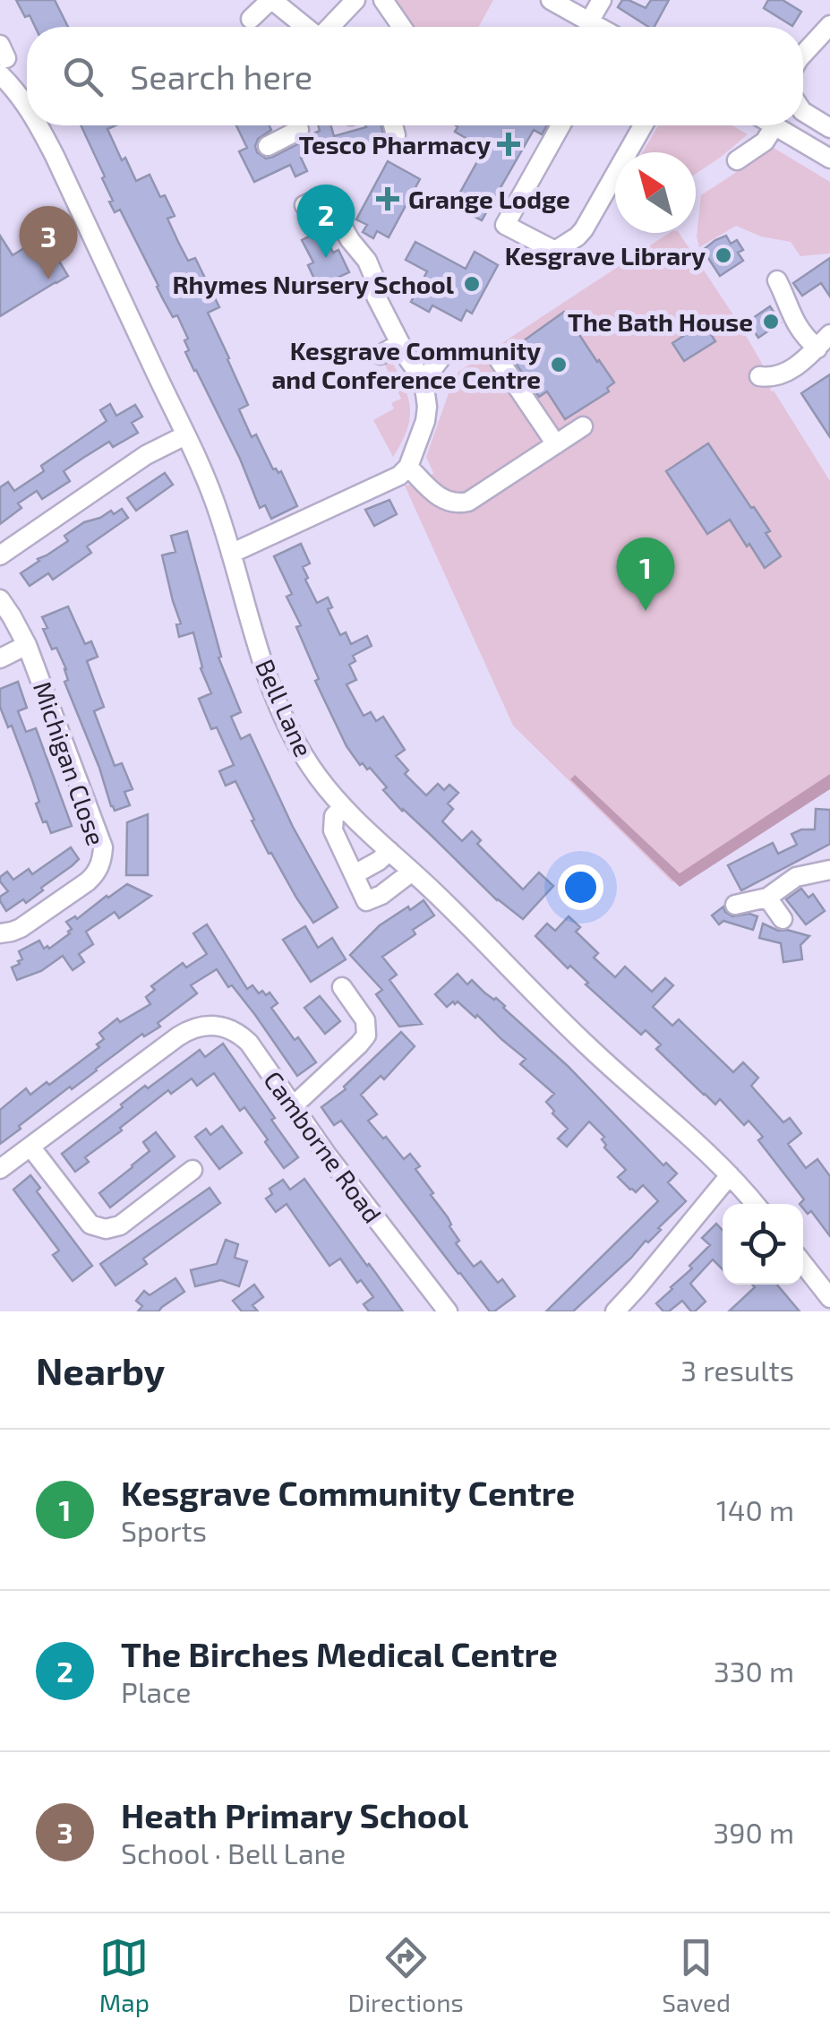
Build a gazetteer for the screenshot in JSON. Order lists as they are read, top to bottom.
{
  "streets": {
    "street": ["Bell Lane", "Michigan Close", "Camborne Road"]
  },
  "places": {
    "health": ["Tesco Pharmacy", "Grange Lodge"],
    "other": [
      "Kesgrave Library",
      "Rhymes Nursery School",
      "The Bath House",
      "Kesgrave Community and Conference Centre"
    ]
  },
  "north": "top left",
  "page": {
    "search": "Search here",
    "pins": ["2", "3", "1"],
    "heading": ["Nearby", "3 results"],
    "list": [
      {
        "mark": "1",
        "name": "Kesgrave Community Centre",
        "note": "Sports",
        "value": "140 m"
      },
      {
        "mark": "2",
        "name": "The Birches Medical Centre",
        "note": "Place",
        "value": "330 m"
      },
      {
        "mark": "3",
        "name": "Heath Primary School",
        "note": "School · Bell Lane",
        "value": "390 m"
      }
    ],
    "nav": ["Map", "Directions", "Saved"]
  }
}
